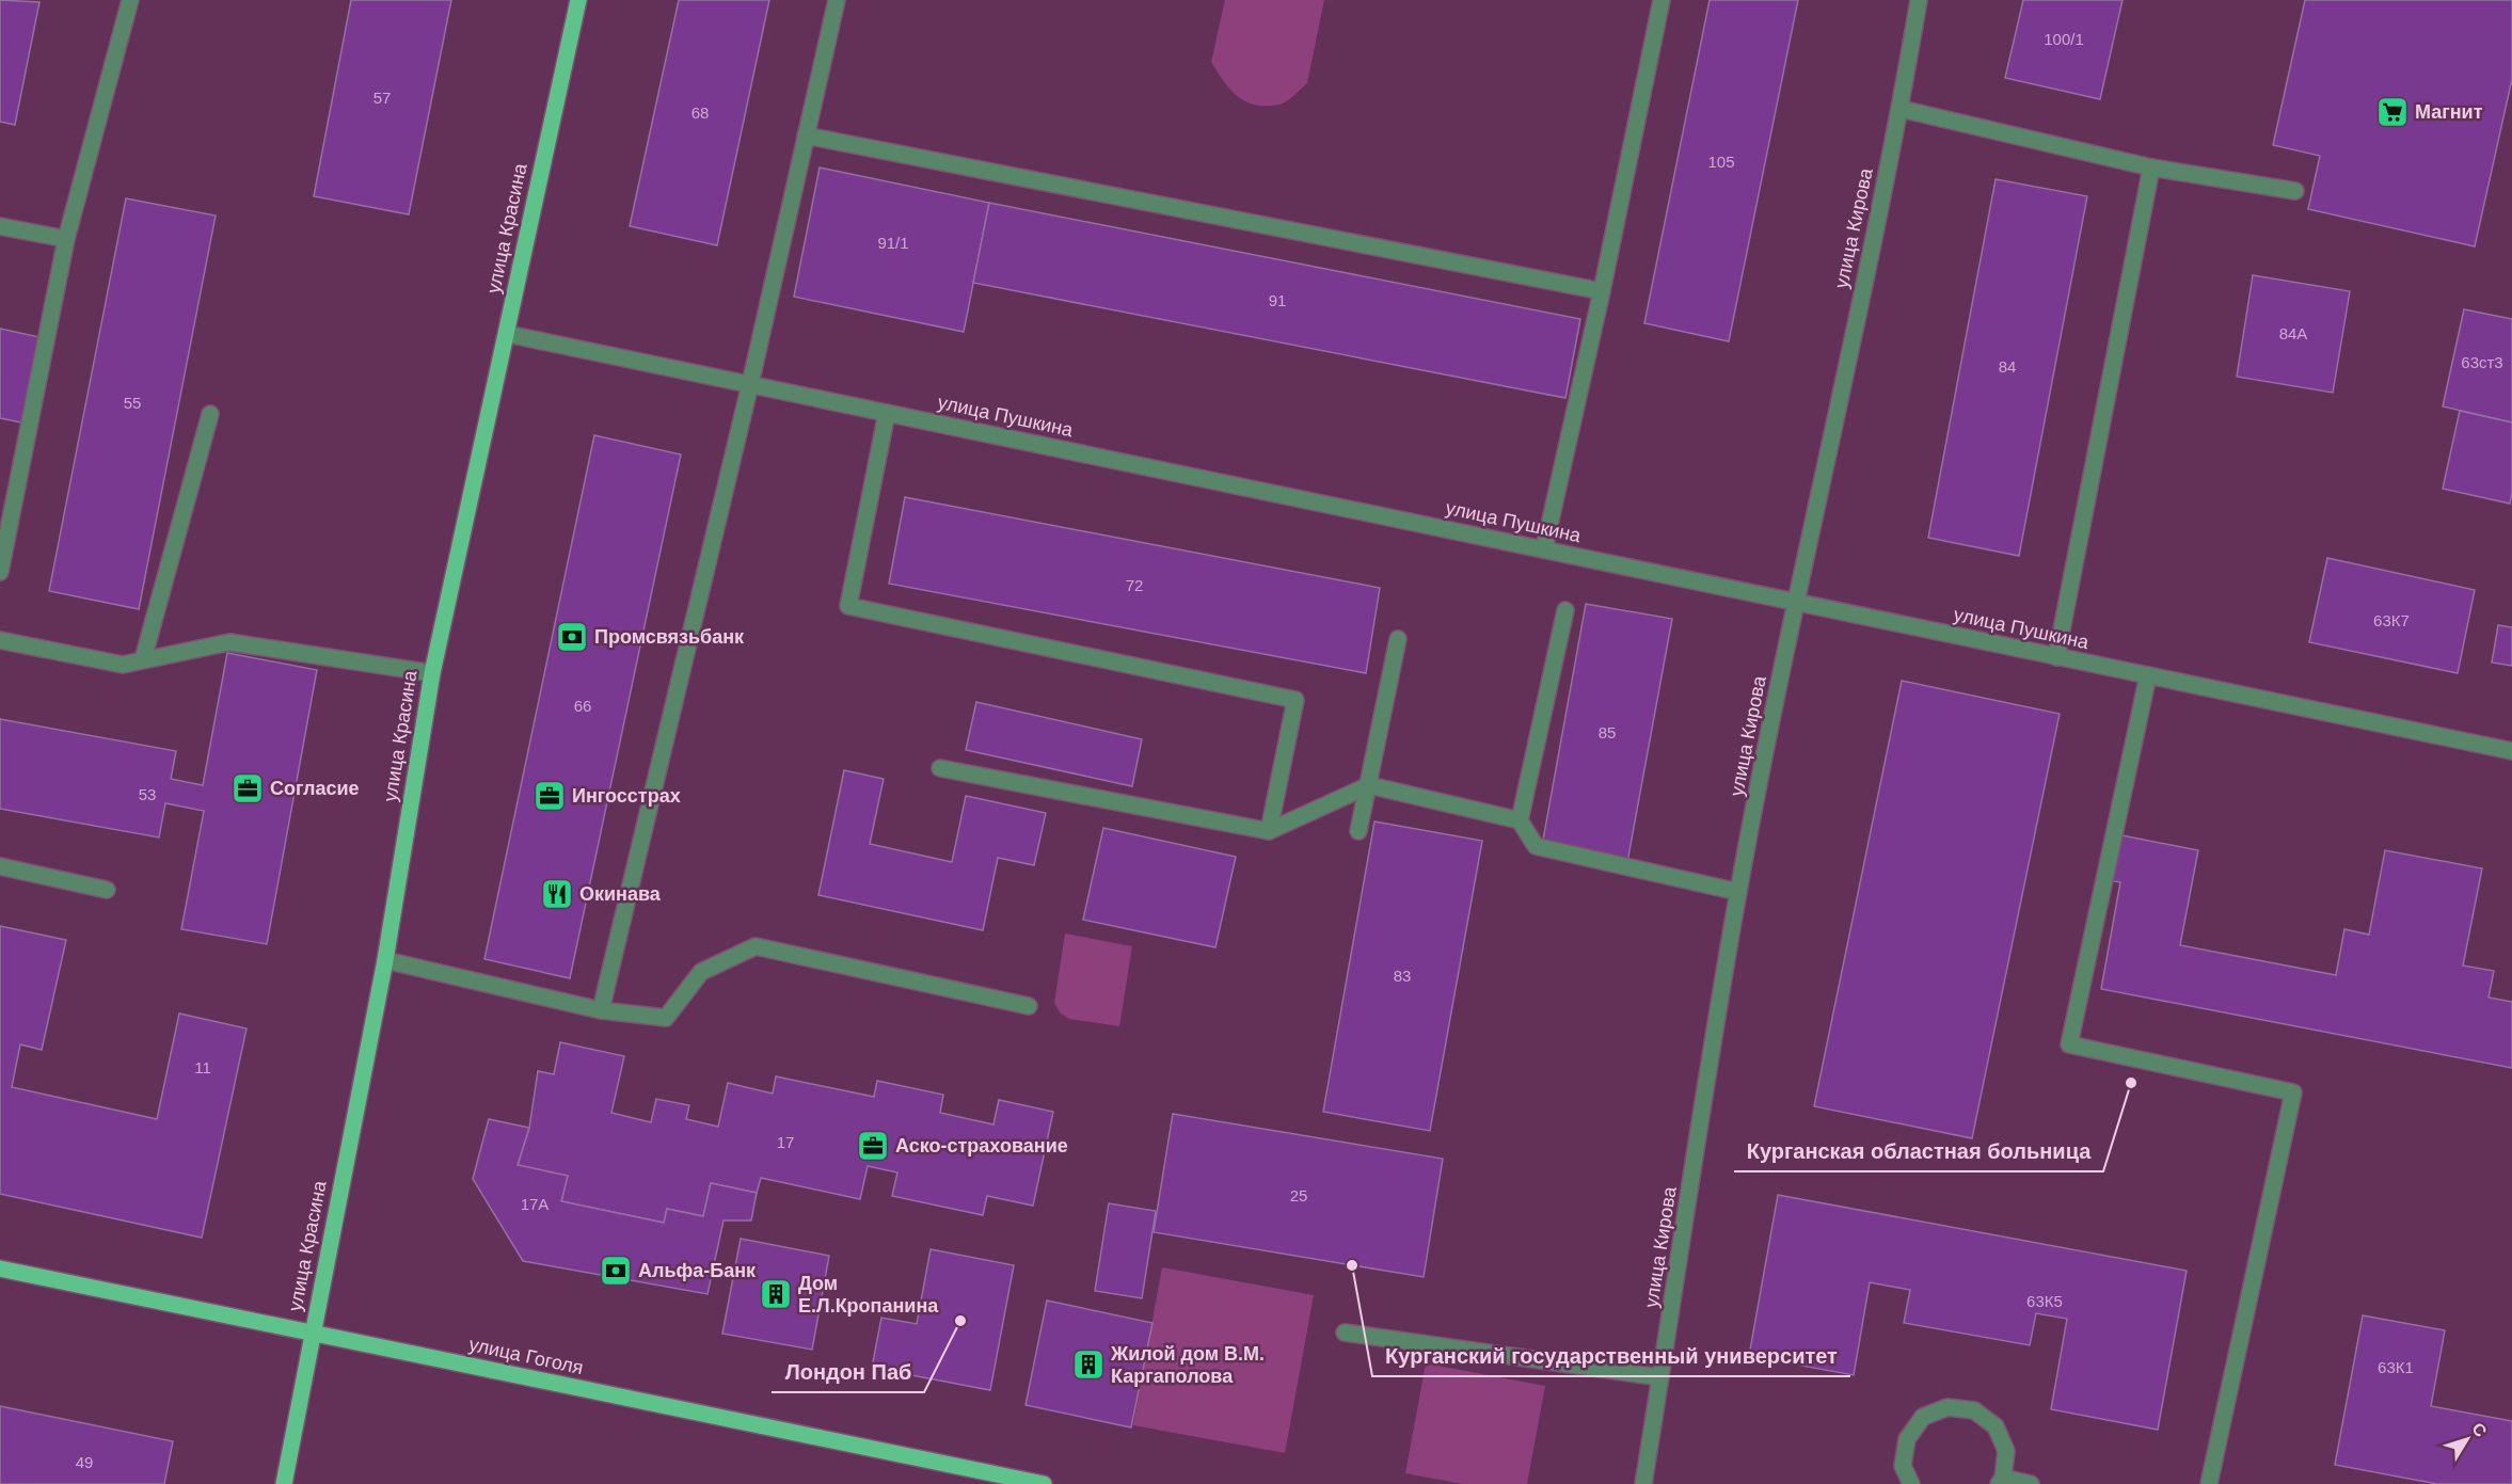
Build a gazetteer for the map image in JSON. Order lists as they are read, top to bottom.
{
  "streets": {
    "main road": ["улица Красина", "улица Гоголя"],
    "street": ["улица Кирова", "улица Пушкина"]
  },
  "crossings": [
    ["улица Красина", "улица Пушкина"],
    ["улица Красина", "улица Гоголя"],
    ["улица Кирова", "улица Пушкина"]
  ],
  "places": {
    "supermarket": ["Магнит"],
    "bank": ["Промсвязьбанк", "Альфа-Банк"],
    "office": ["Согласие", "Ингосстрах", "Аско-страхование"],
    "restaurant": ["Окинава"],
    "other": ["Курганская областная больница", "Курганский государственный университет", "Лондон Паб"],
    "building": ["Дом Е.Л.Кропанина", "Жилой дом В.М. Каргаполова"]
  },
  "house_numbers": [
    "100/1",
    "57",
    "68",
    "105",
    "91/1",
    "91",
    "84А",
    "63ст3",
    "84",
    "55",
    "72",
    "63К7",
    "66",
    "85",
    "53",
    "83",
    "11",
    "17",
    "25",
    "17А",
    "63К5",
    "63К1",
    "49"
  ],
  "north": "top right"
}
